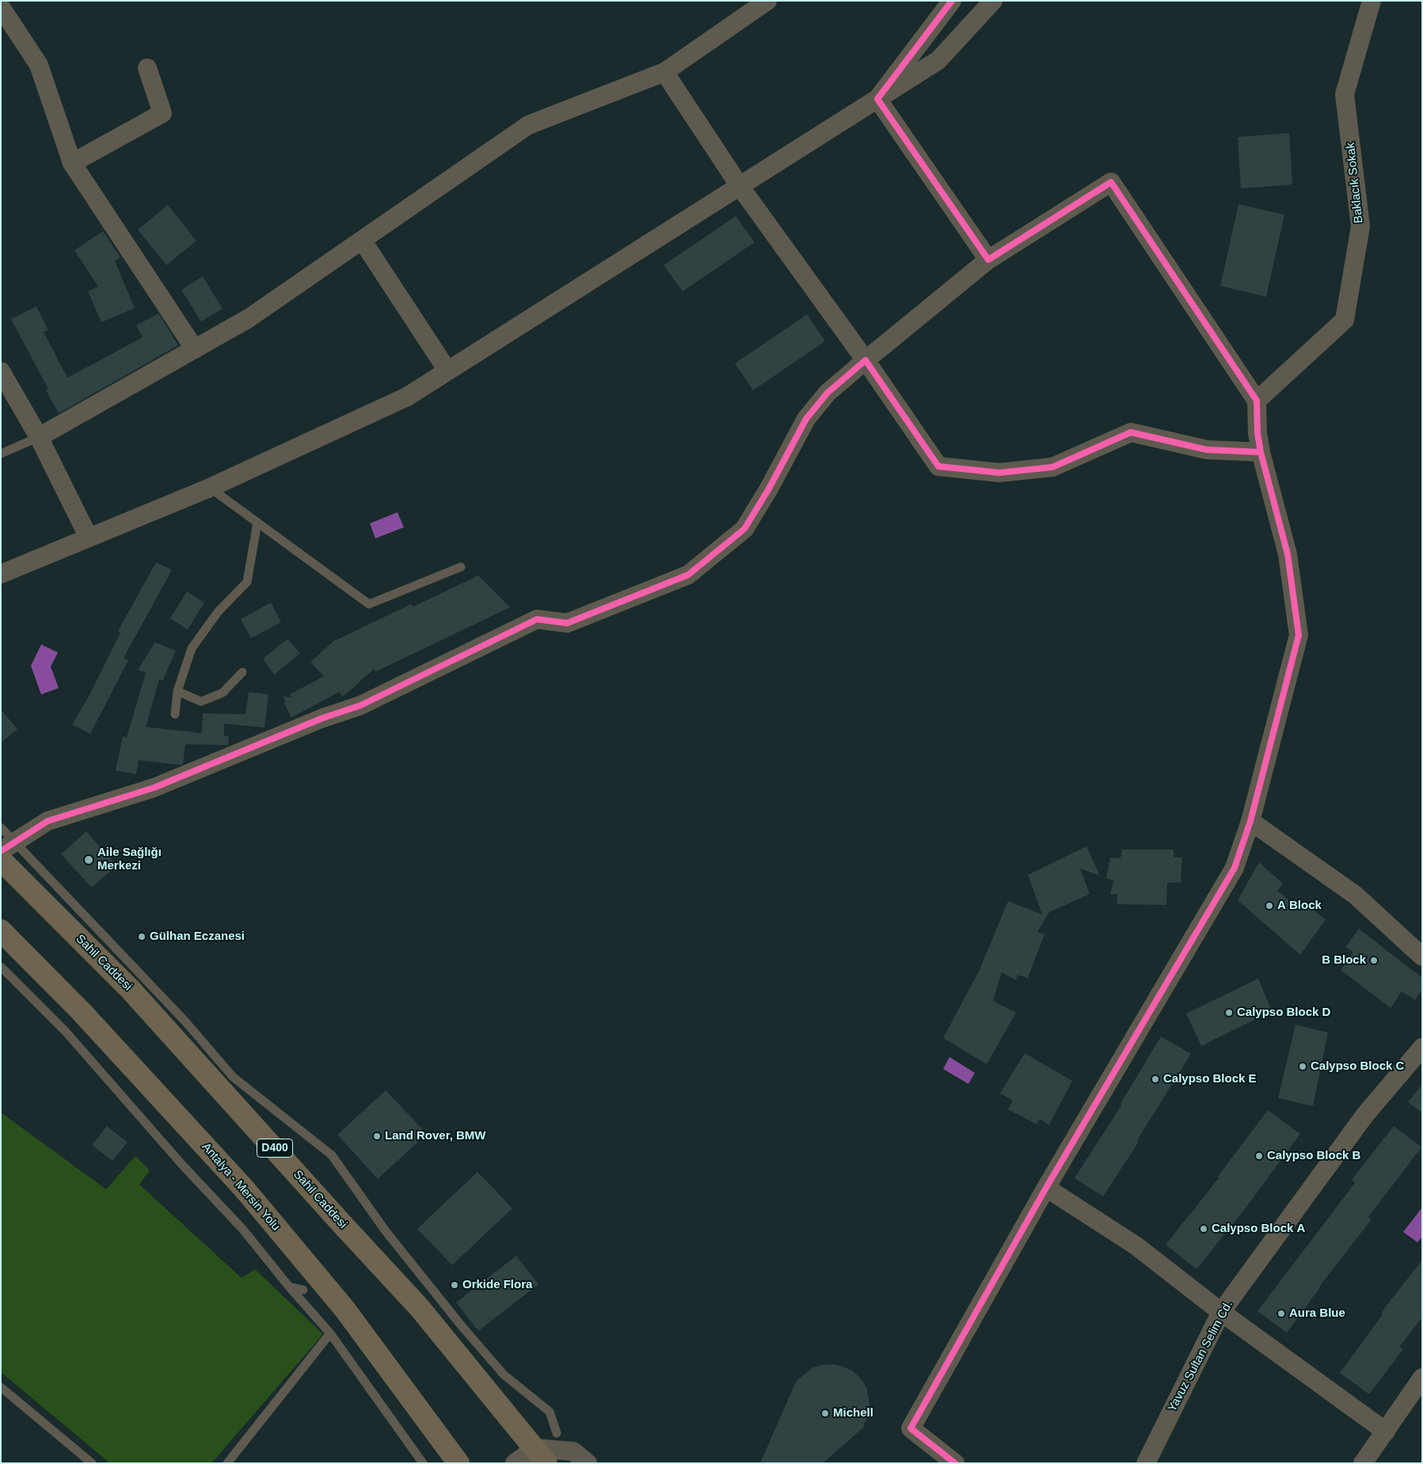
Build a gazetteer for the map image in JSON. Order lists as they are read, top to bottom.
{
  "streets": {
    "highway": ["Sahil Caddesi", "D400", "Antalya - Mersin Yolu"],
    "street": ["Baklacık Sokak", "Yavuz Sultan Selim Cd."]
  },
  "places": [
    "Aile Sağlığı Merkezi",
    "A Block",
    "Gülhan Eczanesi",
    "B Block",
    "Calypso Block D",
    "Calypso Block C",
    "Calypso Block E",
    "Land Rover, BMW",
    "Calypso Block B",
    "Calypso Block A",
    "Orkide Flora",
    "Aura Blue",
    "Michell"
  ]
}
